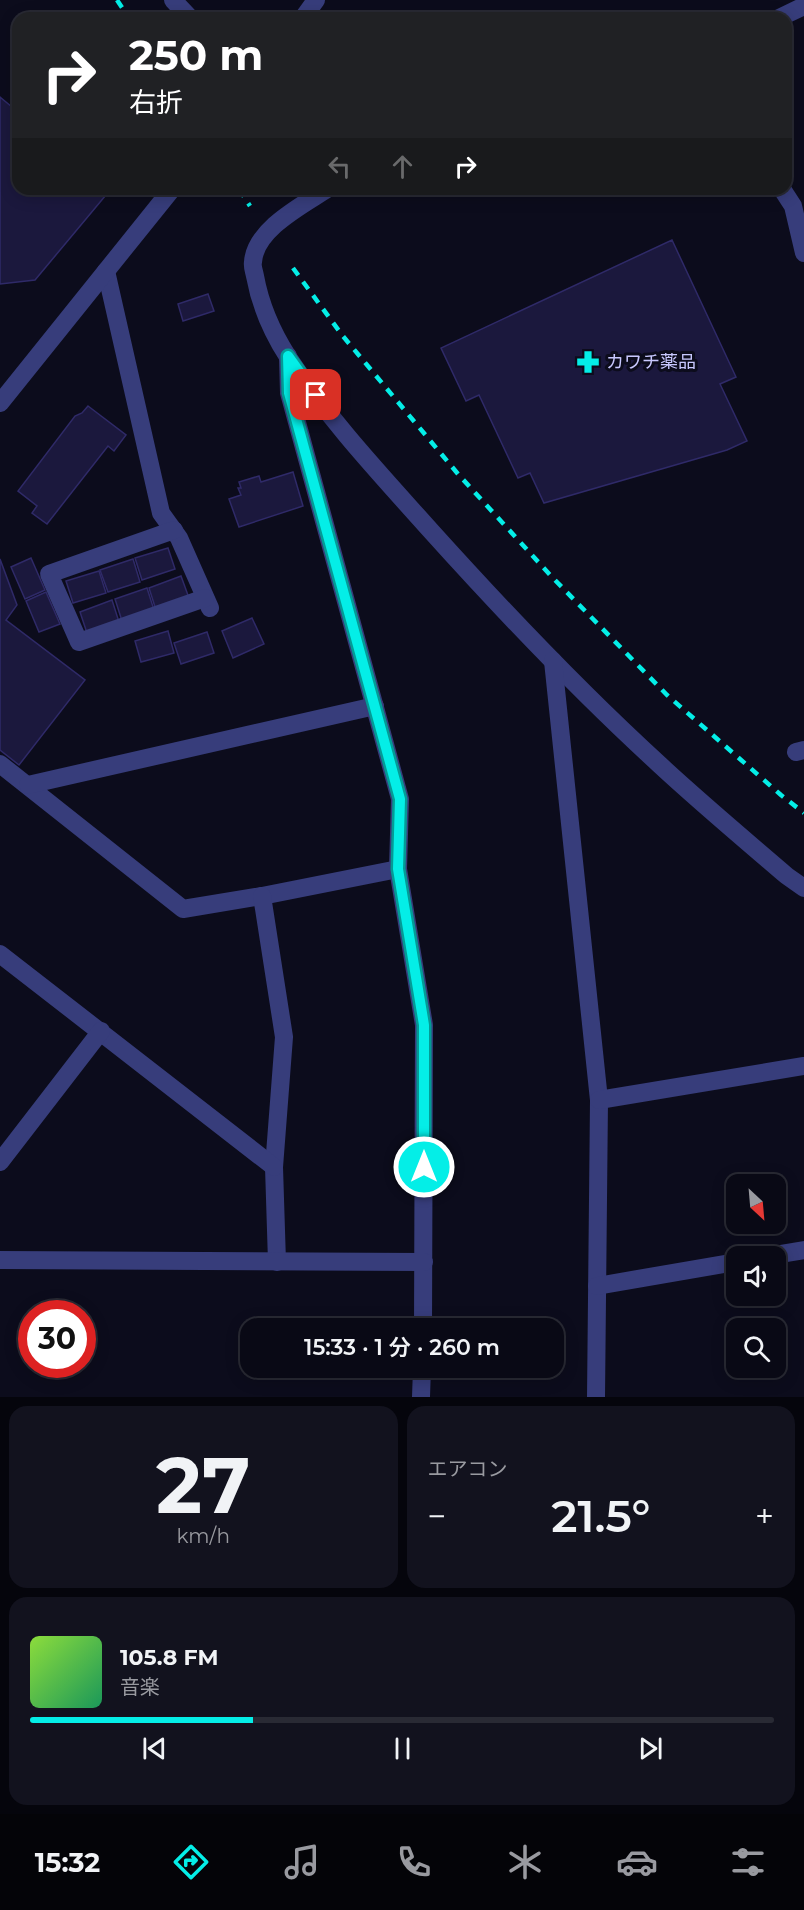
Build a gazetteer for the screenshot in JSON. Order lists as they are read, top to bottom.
{
  "places": {
    "pharmacy": ["カワチ薬品"]
  },
  "north": "bottom right",
  "page": {
    "turn": ["250 m", "右折"],
    "limit": "30",
    "trip": "15:33 · 1 分 · 260 m",
    "tile": [
      ["27", "km/h"],
      "エアコン"
    ],
    "heat": ["−", "21.5°", "+"],
    "song": ["105.8 FM", "音楽"],
    "tabs": "15:32"
  }
}
